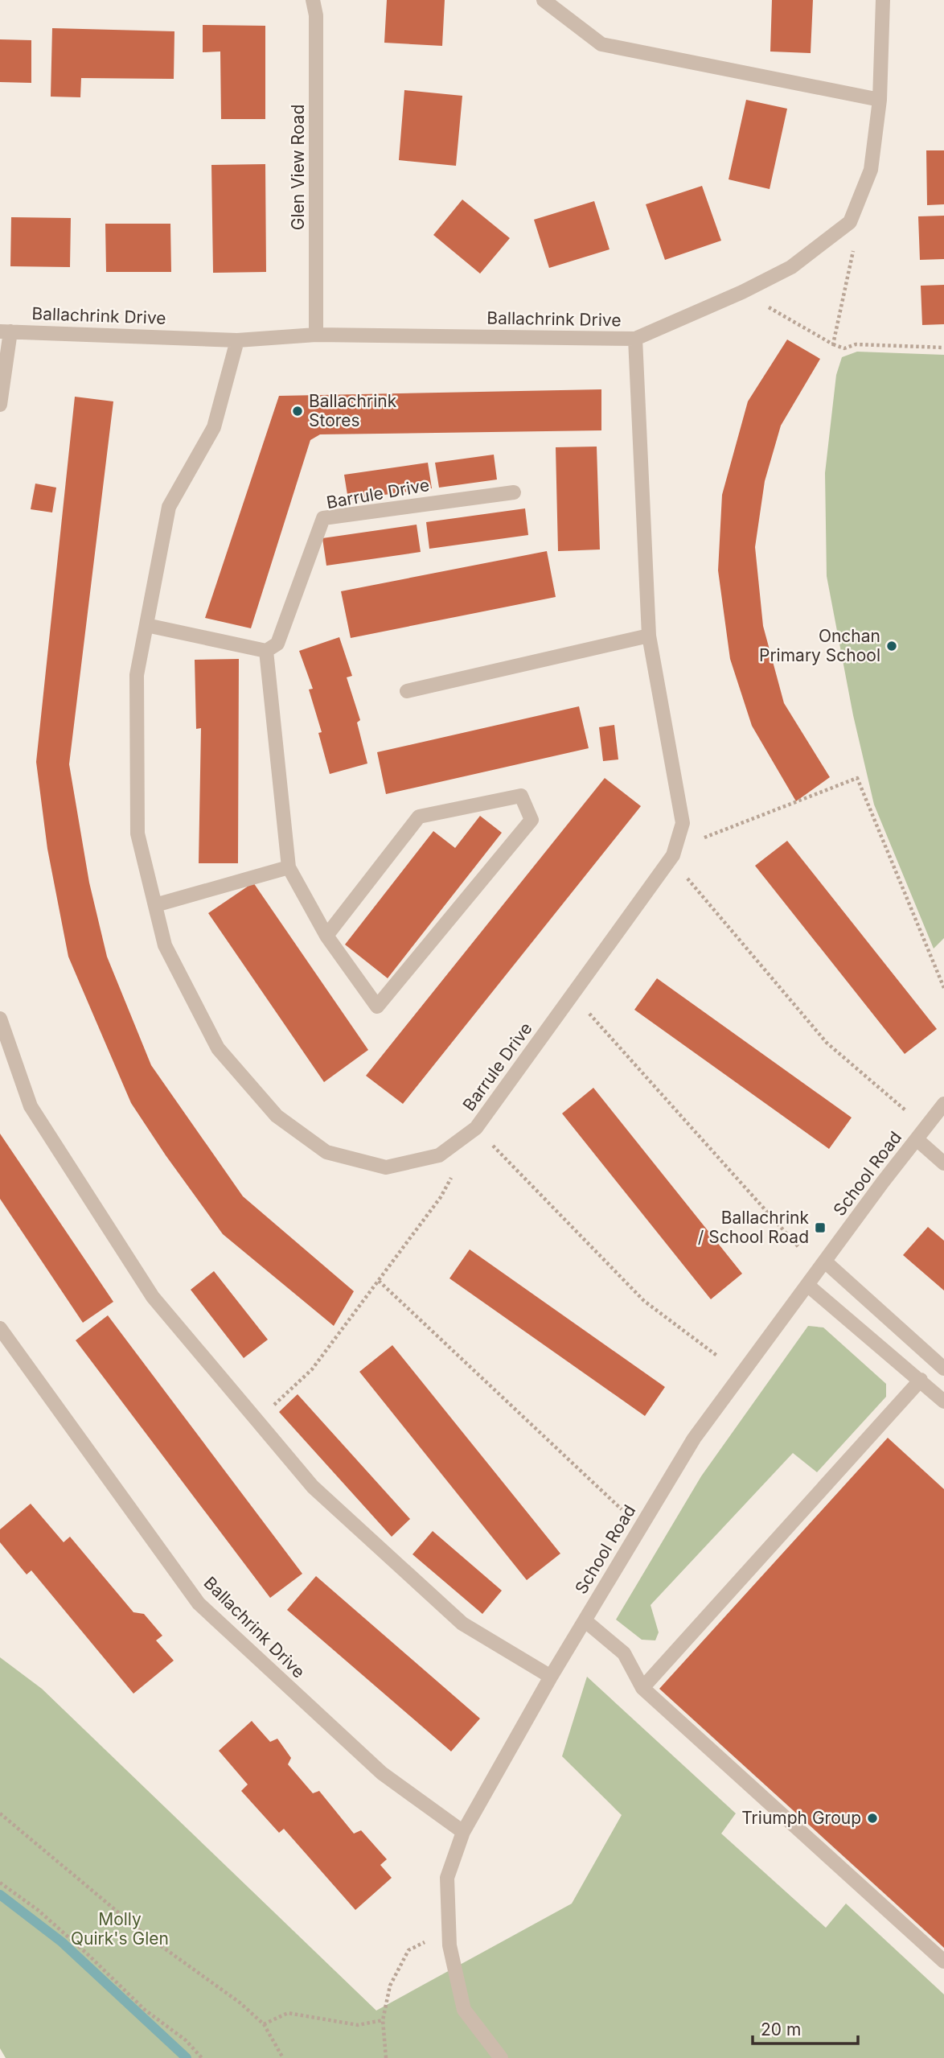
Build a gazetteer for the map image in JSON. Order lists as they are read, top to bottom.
{
  "streets": {
    "street": [
      "Glen View Road",
      "Ballachrink Drive",
      "Barrule Drive",
      "School Road"
    ]
  },
  "crossings": [
    ["Glen View Road", "Ballachrink Drive"],
    ["Ballachrink Drive", "Barrule Drive"],
    ["Ballachrink Drive", "School Road"]
  ],
  "parks": ["Molly Quirk's Glen"],
  "places": {
    "other": ["Ballachrink Stores", "Onchan Primary School", "Triumph Group"],
    "transit": ["Ballachrink / School Road"]
  },
  "scale_bar": "20 m"
}
